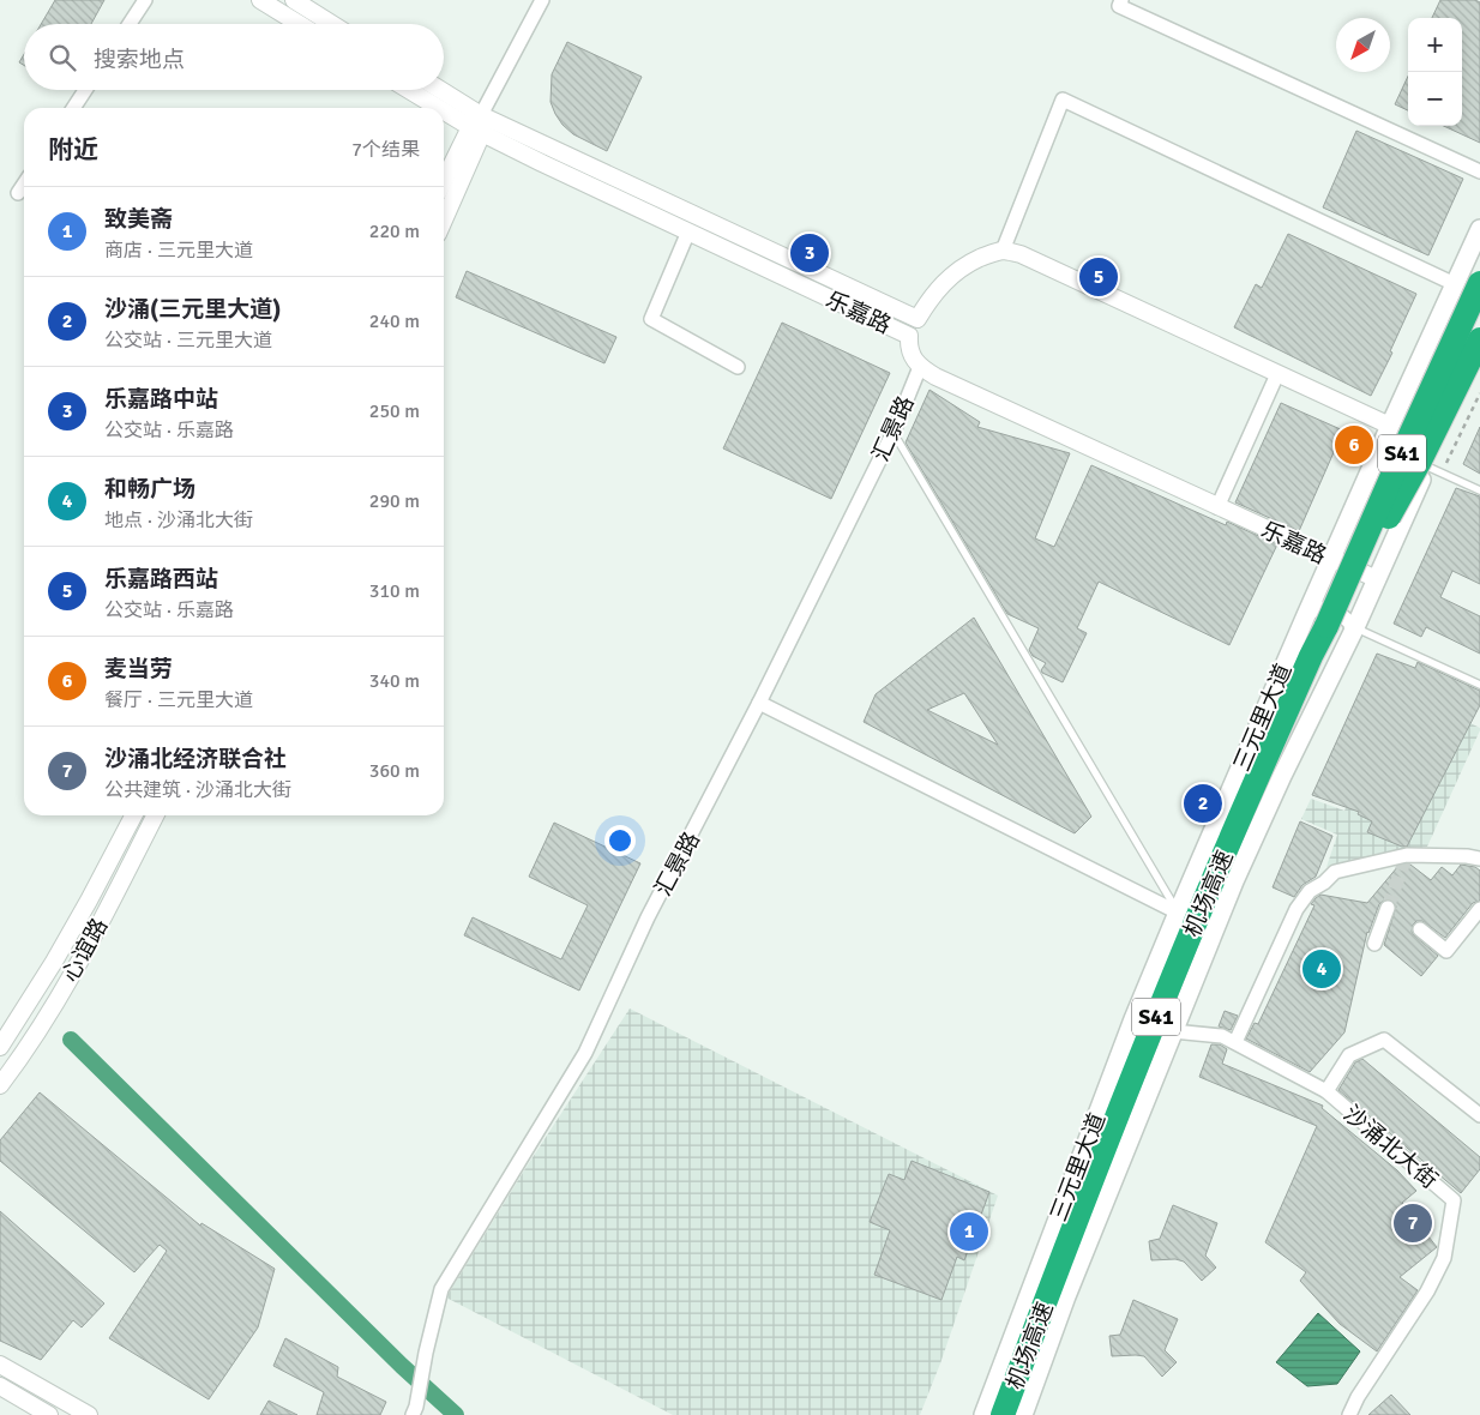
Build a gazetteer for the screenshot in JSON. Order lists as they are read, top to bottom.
{
  "streets": {
    "highway": ["S41", "机场高速"],
    "main road": ["三元里大道"],
    "street": [
      "乐嘉路",
      "汇景路",
      "心谊路",
      "沙涌北大街"
    ]
  },
  "crossings": [
    ["乐嘉路", "汇景路"],
    ["乐嘉路", "三元里大道"],
    ["三元里大道", "机场高速"],
    ["三元里大道", "沙涌北大街"]
  ],
  "north": "bottom left",
  "page": {
    "map_buttons": ["+", "−"],
    "search": "搜索地点",
    "heading": ["附近", "7个结果"],
    "list": [
      {
        "mark": "1",
        "name": "致美斋",
        "note": "商店 · 三元里大道",
        "value": "220 m"
      },
      {
        "mark": "2",
        "name": "沙涌(三元里大道)",
        "note": "公交站 · 三元里大道",
        "value": "240 m"
      },
      {
        "mark": "3",
        "name": "乐嘉路中站",
        "note": "公交站 · 乐嘉路",
        "value": "250 m"
      },
      {
        "mark": "4",
        "name": "和畅广场",
        "note": "地点 · 沙涌北大街",
        "value": "290 m"
      },
      {
        "mark": "5",
        "name": "乐嘉路西站",
        "note": "公交站 · 乐嘉路",
        "value": "310 m"
      },
      {
        "mark": "6",
        "name": "麦当劳",
        "note": "餐厅 · 三元里大道",
        "value": "340 m"
      },
      {
        "mark": "7",
        "name": "沙涌北经济联合社",
        "note": "公共建筑 · 沙涌北大街",
        "value": "360 m"
      }
    ],
    "pins": [
      "3",
      "5",
      "6",
      "2",
      "4",
      "7",
      "1"
    ]
  }
}
